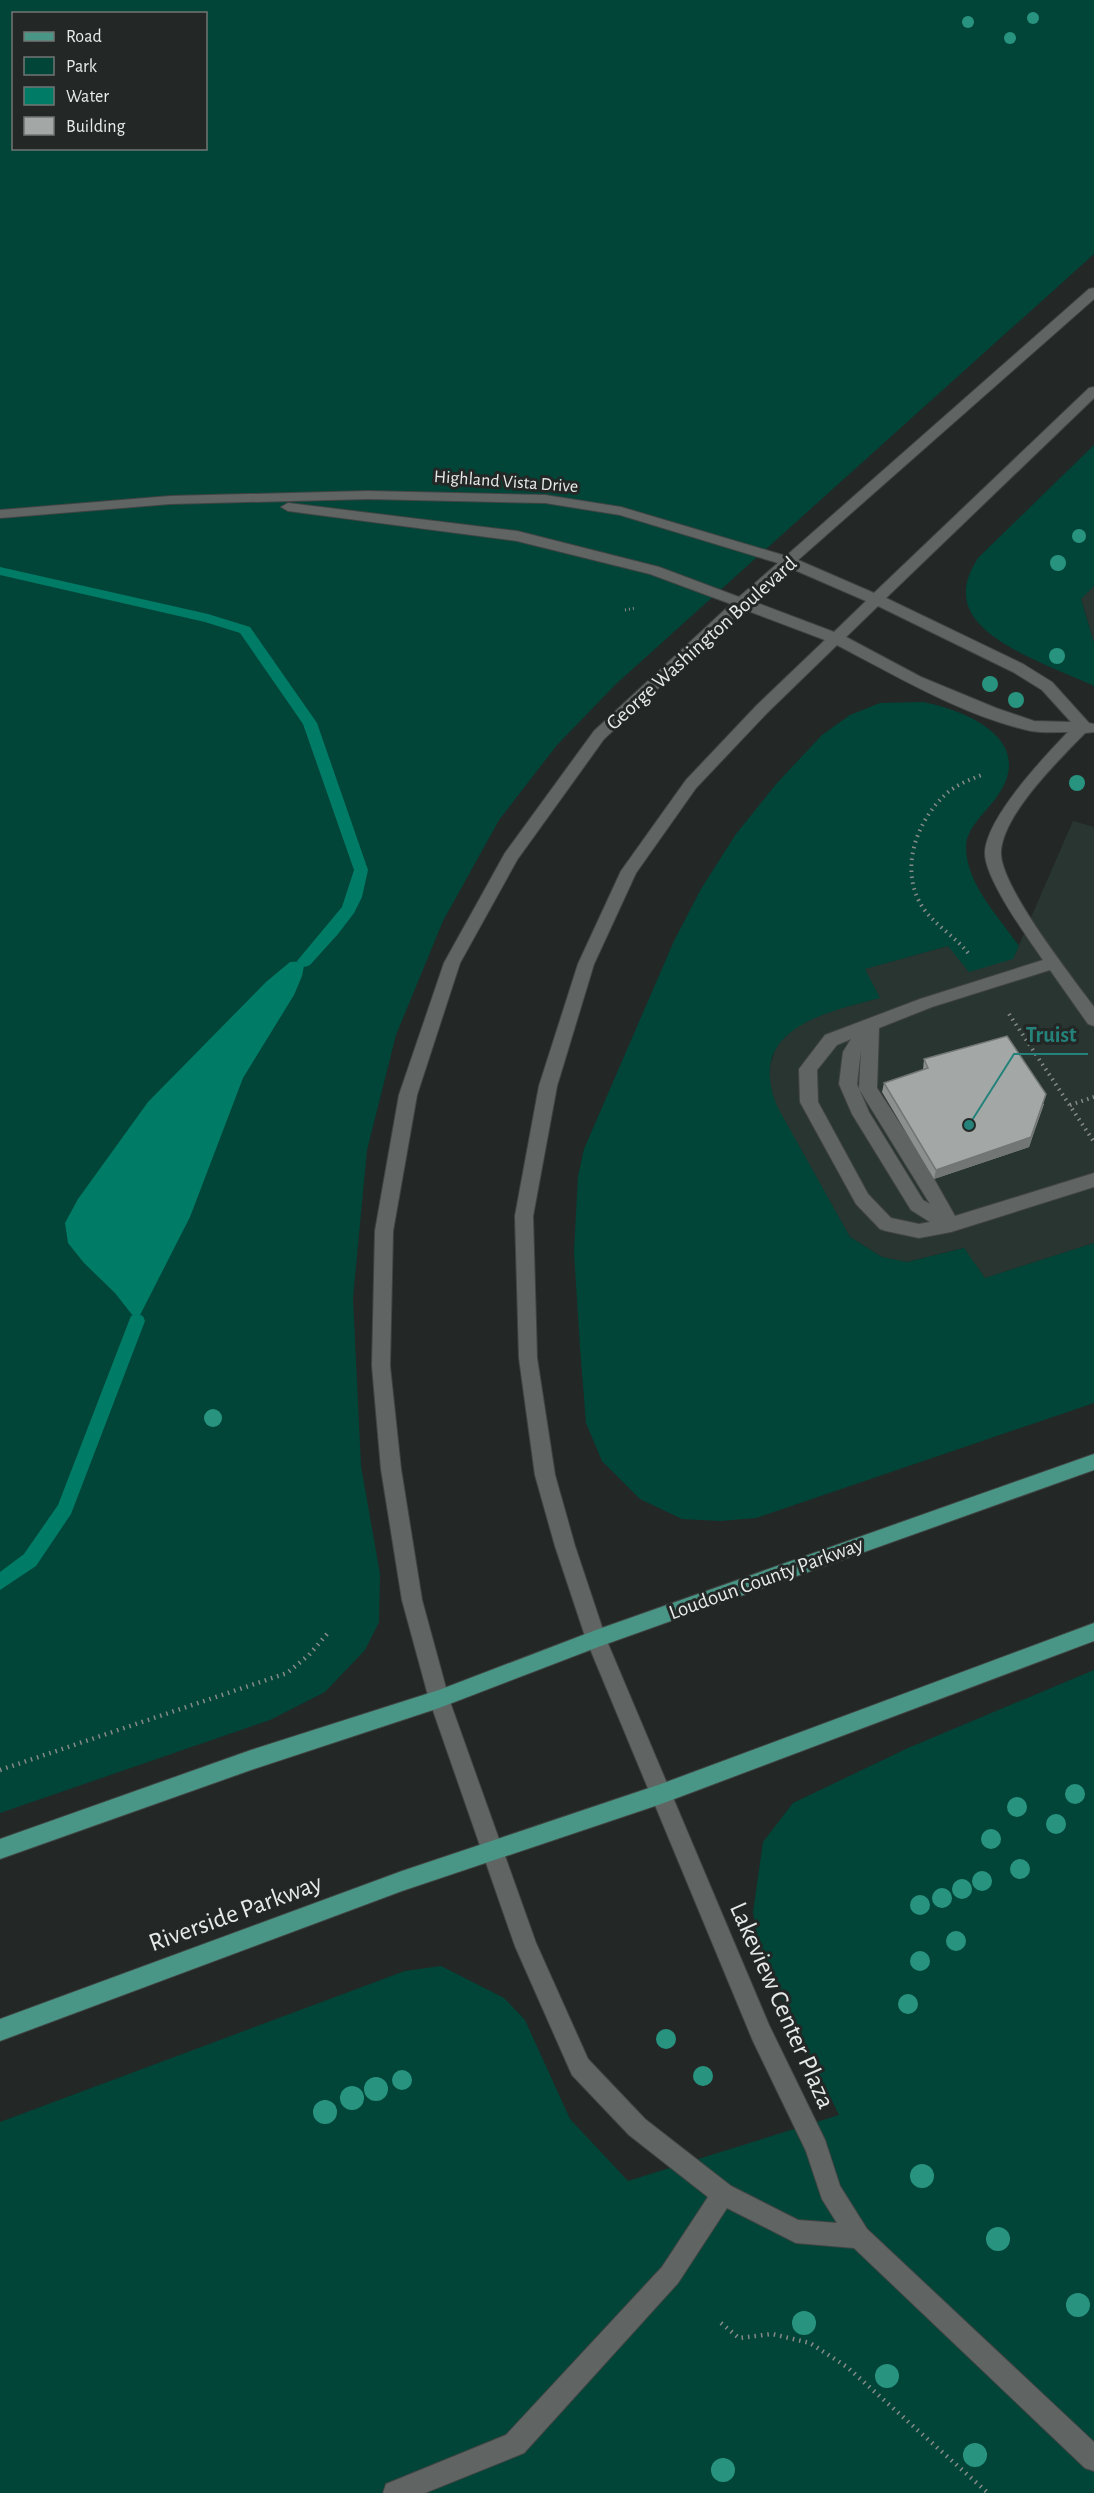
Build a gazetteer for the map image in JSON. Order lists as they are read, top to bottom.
{
  "streets": {
    "main road": ["Loudoun County Parkway", "Riverside Parkway"],
    "street": ["Highland Vista Drive", "George Washington Boulevard", "Lakeview Center Plaza"]
  },
  "crossings": [
    ["Highland Vista Drive", "George Washington Boulevard"],
    ["George Washington Boulevard", "Loudoun County Parkway"],
    ["George Washington Boulevard", "Riverside Parkway"]
  ],
  "places": ["Truist"],
  "legend": [
    "Road",
    "Park",
    "Water",
    "Building"
  ]
}
